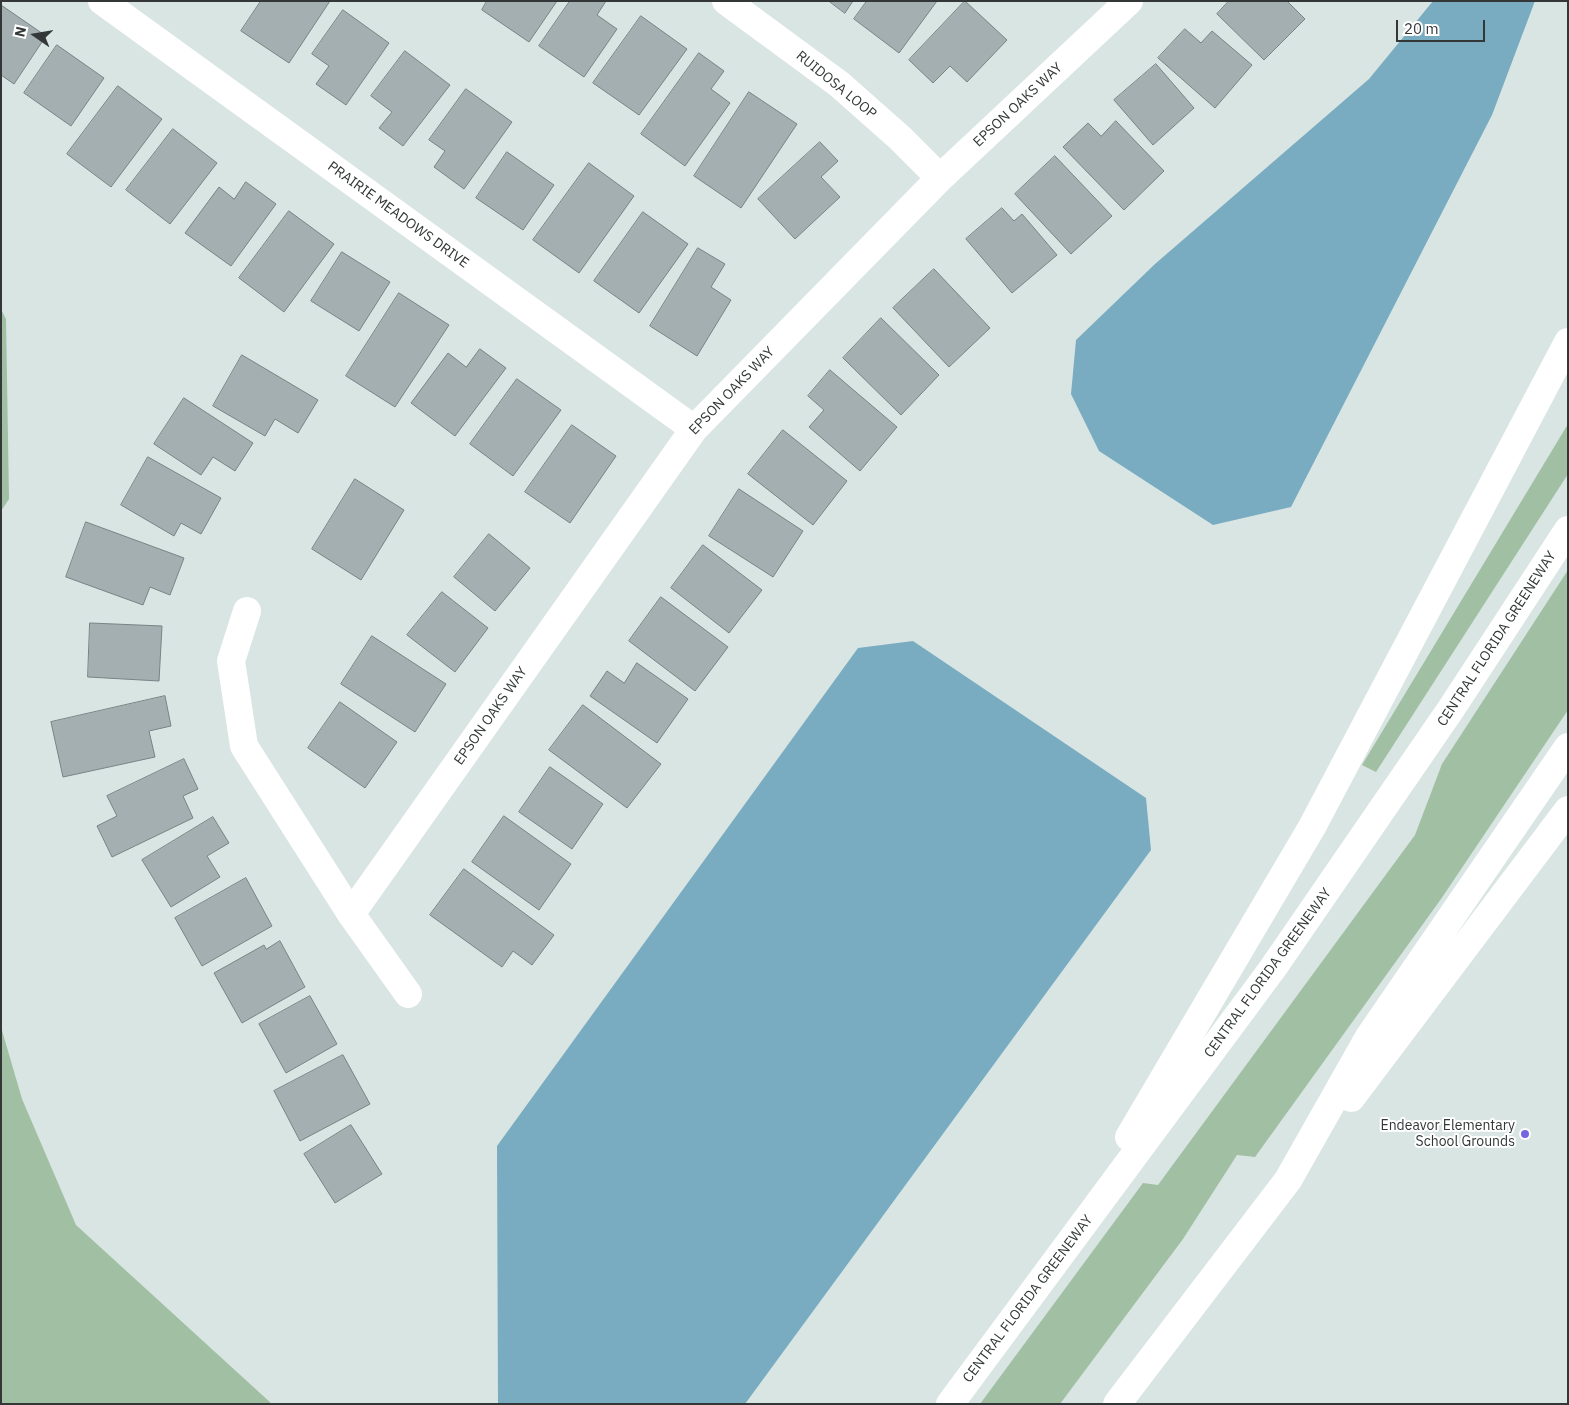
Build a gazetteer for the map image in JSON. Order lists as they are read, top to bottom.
{
  "streets": {
    "main road": [
      "RUIDOSA LOOP",
      "EPSON OAKS WAY",
      "PRAIRIE MEADOWS DRIVE",
      "CENTRAL FLORIDA GREENEWAY"
    ]
  },
  "crossings": [
    ["RUIDOSA LOOP", "EPSON OAKS WAY"],
    ["EPSON OAKS WAY", "PRAIRIE MEADOWS DRIVE"]
  ],
  "places": ["Endeavor Elementary School Grounds"],
  "scale_bar": "20 m",
  "north": "left"
}
